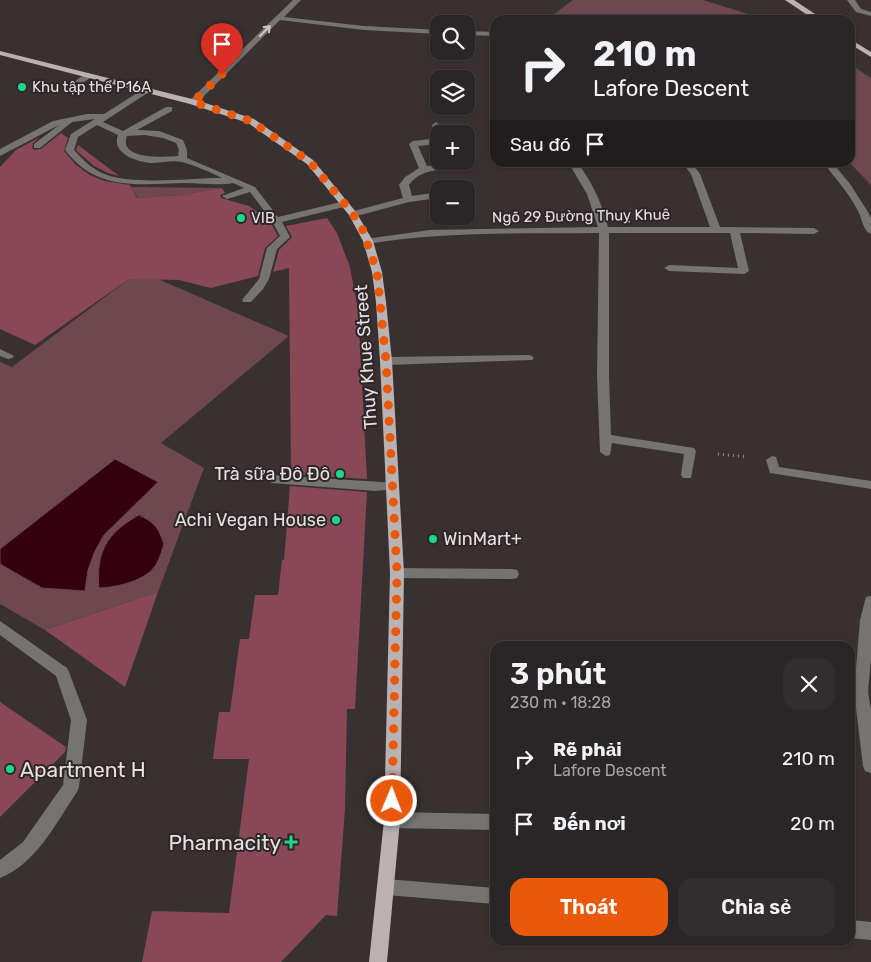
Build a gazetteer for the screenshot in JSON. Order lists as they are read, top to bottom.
{
  "streets": {
    "main road": ["Thuy Khue Street"],
    "street": ["Ngõ 29 Đường Thuỵ Khuê"]
  },
  "crossings": [
    ["Ngõ 29 Đường Thuỵ Khuê", "Thuy Khue Street"]
  ],
  "places": {
    "other": [
      "Khu tập thể P16A",
      "VIB",
      "Trà sữa Đô Đô",
      "Achi Vegan House",
      "WinMart+",
      "Apartment H"
    ],
    "health": ["Pharmacity"]
  },
  "page": {
    "map_buttons": ["+", "−"],
    "turn": ["210 m", "Lafore Descent"],
    "then": "Sau đó",
    "heading": ["3 phút", "230 m · 18:28"],
    "list": [
      {
        "name": "Rẽ phải",
        "note": "Lafore Descent",
        "value": "210 m"
      },
      {
        "name": "Đến nơi",
        "value": "20 m"
      }
    ],
    "buttons": ["Thoát", "Chia sẻ"]
  }
}
